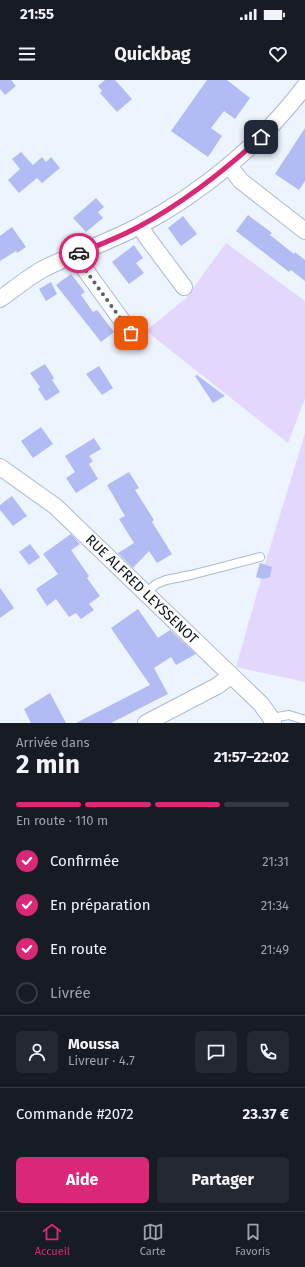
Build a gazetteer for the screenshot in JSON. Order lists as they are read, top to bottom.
{
  "streets": {
    "street": ["RUE ALFRED LEYSSENOT"]
  },
  "page": {
    "status": "21:55",
    "header": "Quickbag",
    "heading": ["2 min", "Arrivée dans", "21:57–22:02"],
    "panel": [
      "Moussa",
      "Livreur · 4.7",
      "Commande #2072",
      "23.37 €"
    ],
    "bar": "En route · 110 m",
    "list": [
      ["Confirmée", "21:31"],
      ["En préparation", "21:34"],
      ["En route", "21:49"],
      "Livrée"
    ],
    "buttons": ["Aide", "Partager"],
    "tabs": ["Accueil", "Carte", "Favoris"]
  }
}
